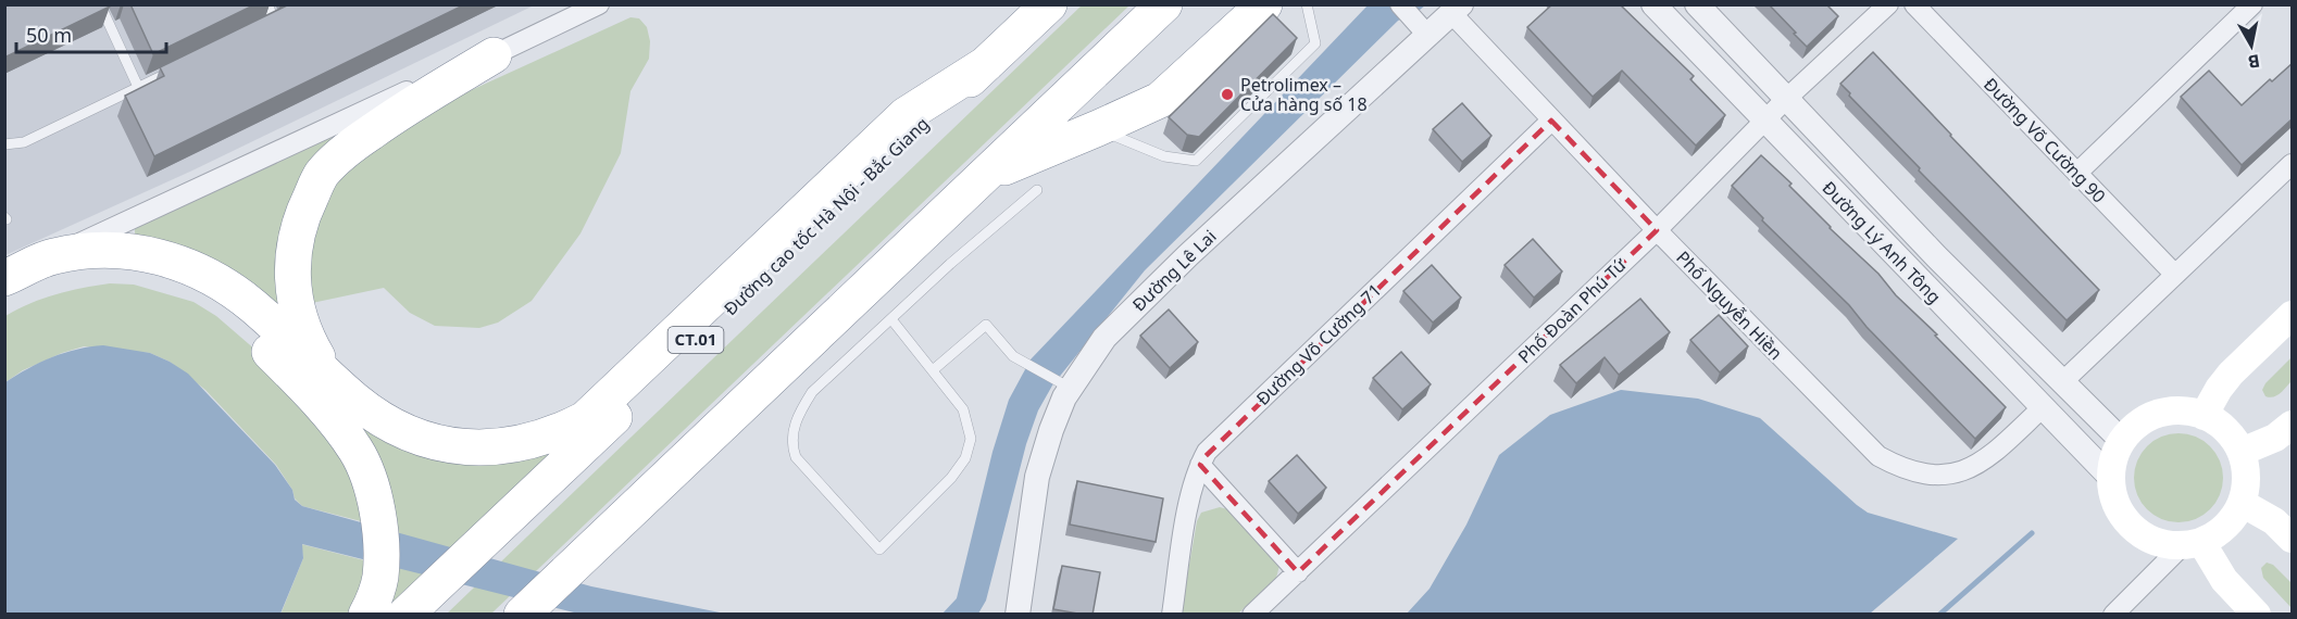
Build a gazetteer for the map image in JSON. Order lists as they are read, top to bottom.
{
  "streets": {
    "highway": ["Đường cao tốc Hà Nội - Bắc Giang", "CT.01"],
    "street": [
      "Đường Võ Cường 90",
      "Đường Lý Anh Tông",
      "Đường Lê Lai",
      "Phố Nguyễn Hiền",
      "Phố Đoàn Phú Tứ",
      "Đường Võ Cường 71"
    ]
  },
  "crossings": [
    ["Đường Lý Anh Tông", "Phố Nguyễn Hiền"],
    ["Đường Lý Anh Tông", "Phố Đoàn Phú Tứ"],
    ["Đường Lê Lai", "Phố Nguyễn Hiền"],
    ["Phố Nguyễn Hiền", "Phố Đoàn Phú Tứ"],
    ["Phố Nguyễn Hiền", "Đường Võ Cường 71"]
  ],
  "places": ["Petrolimex – Cửa hàng số 18"],
  "scale_bar": "50 m",
  "north": "bottom"
}
